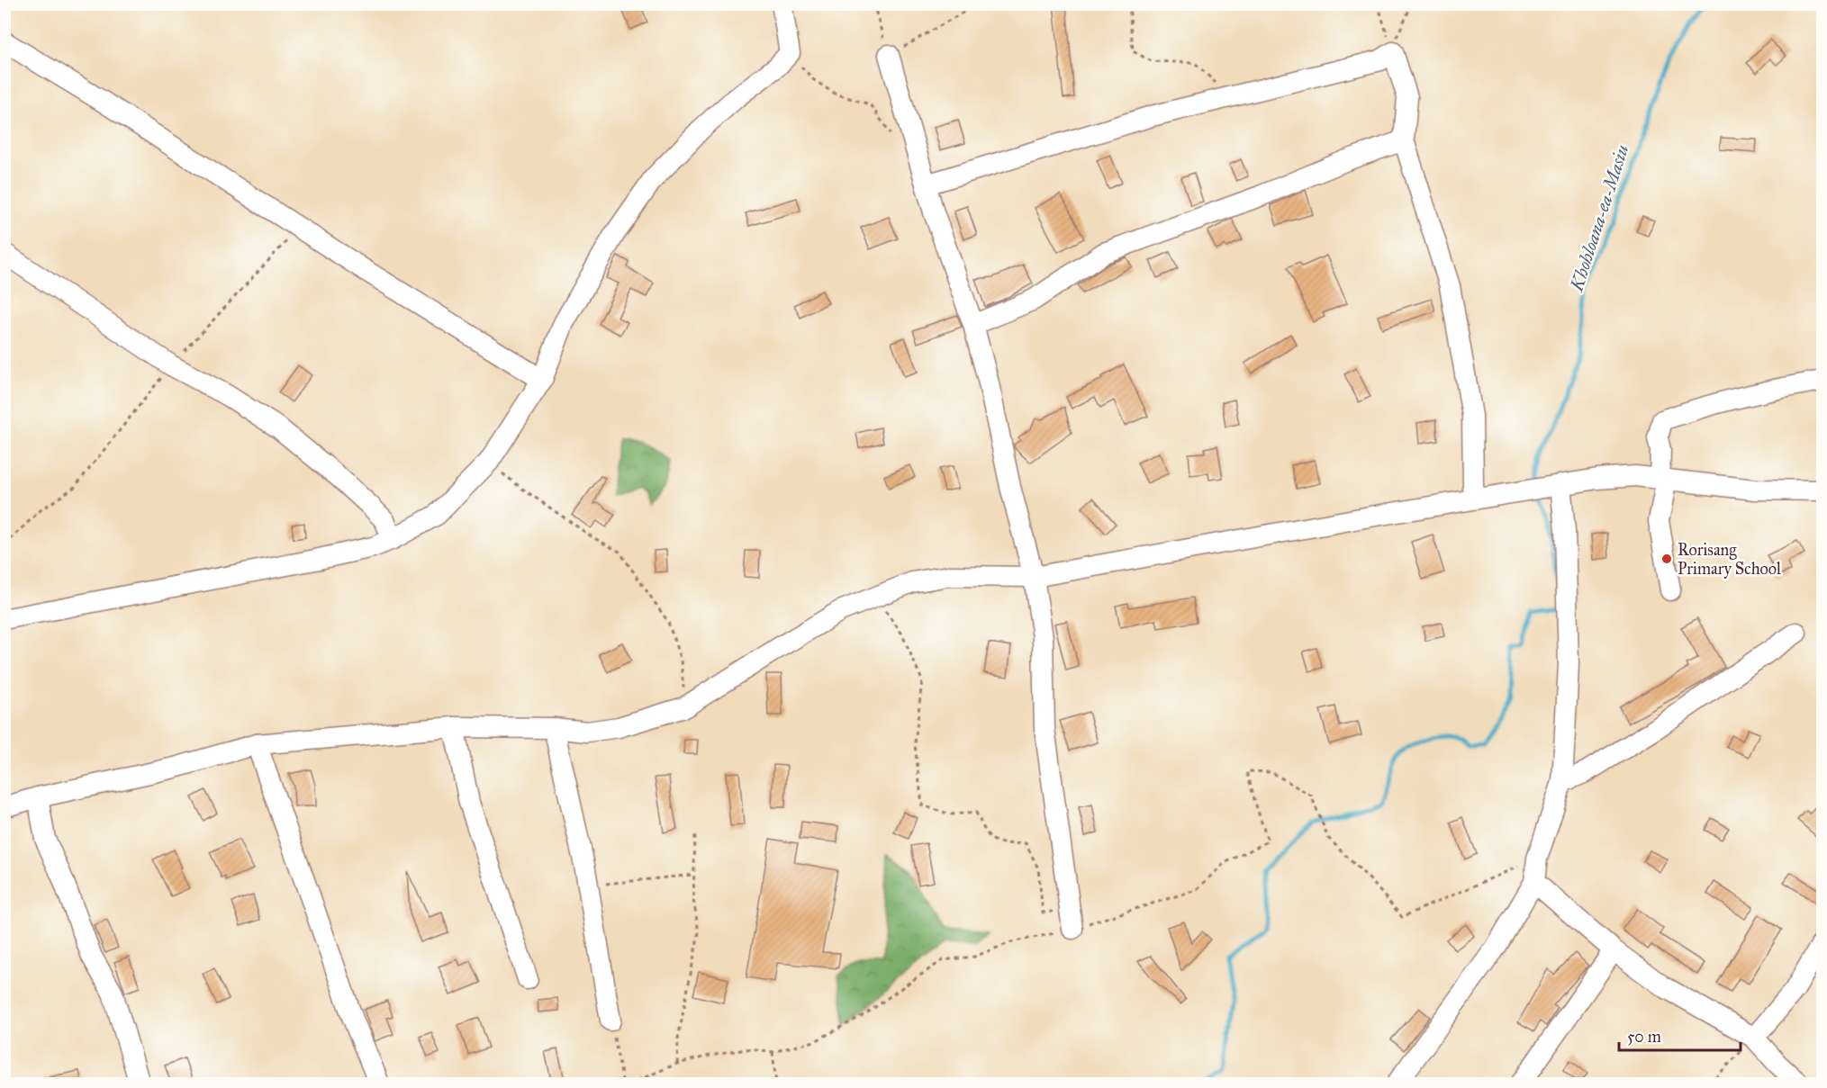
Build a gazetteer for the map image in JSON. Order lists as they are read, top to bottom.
{
  "water": ["Khohloana-ea-Masiu"],
  "places": ["Rorisang Primary School"],
  "scale_bar": "50 m"
}
